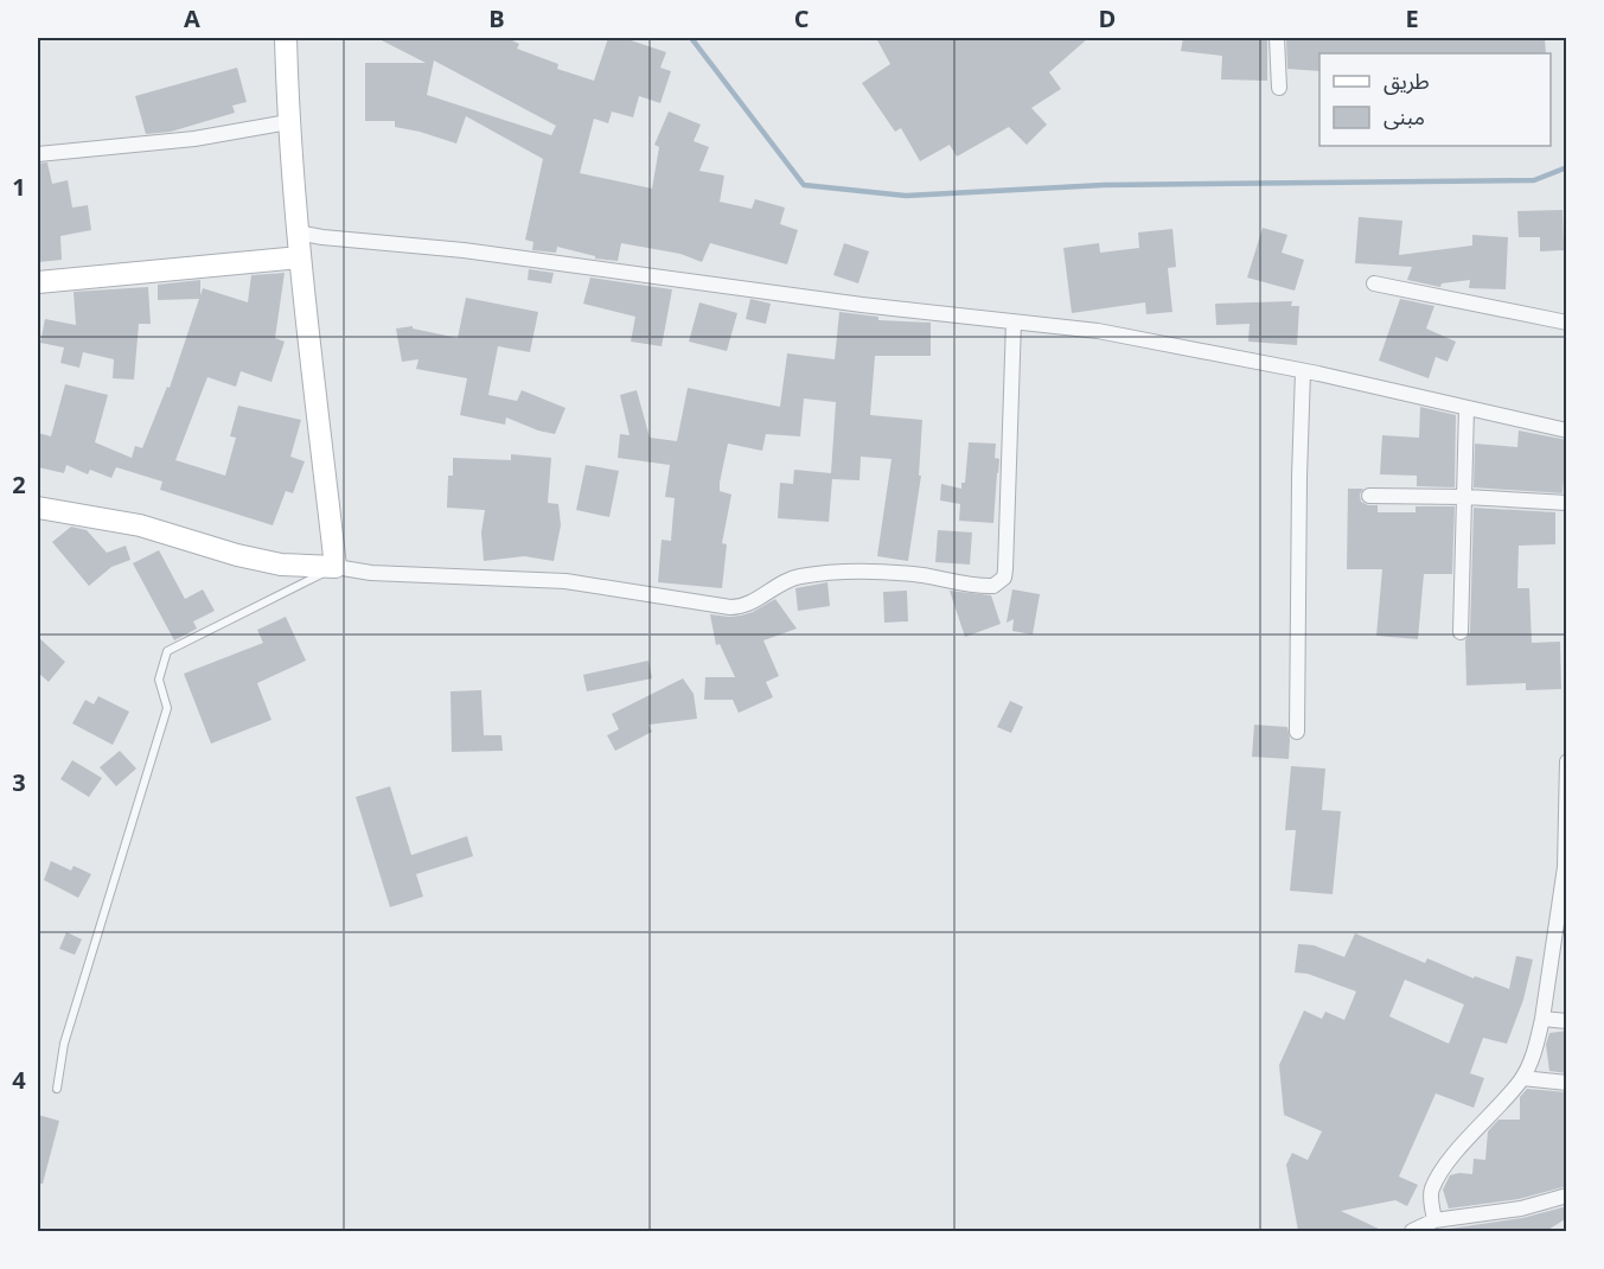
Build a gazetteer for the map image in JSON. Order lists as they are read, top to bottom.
{
  "legend": ["طريق", "مبنى"],
  "grid": {
    "columns": [
      "A",
      "B",
      "C",
      "D",
      "E"
    ],
    "rows": [
      "1",
      "2",
      "3",
      "4"
    ]
  }
}
